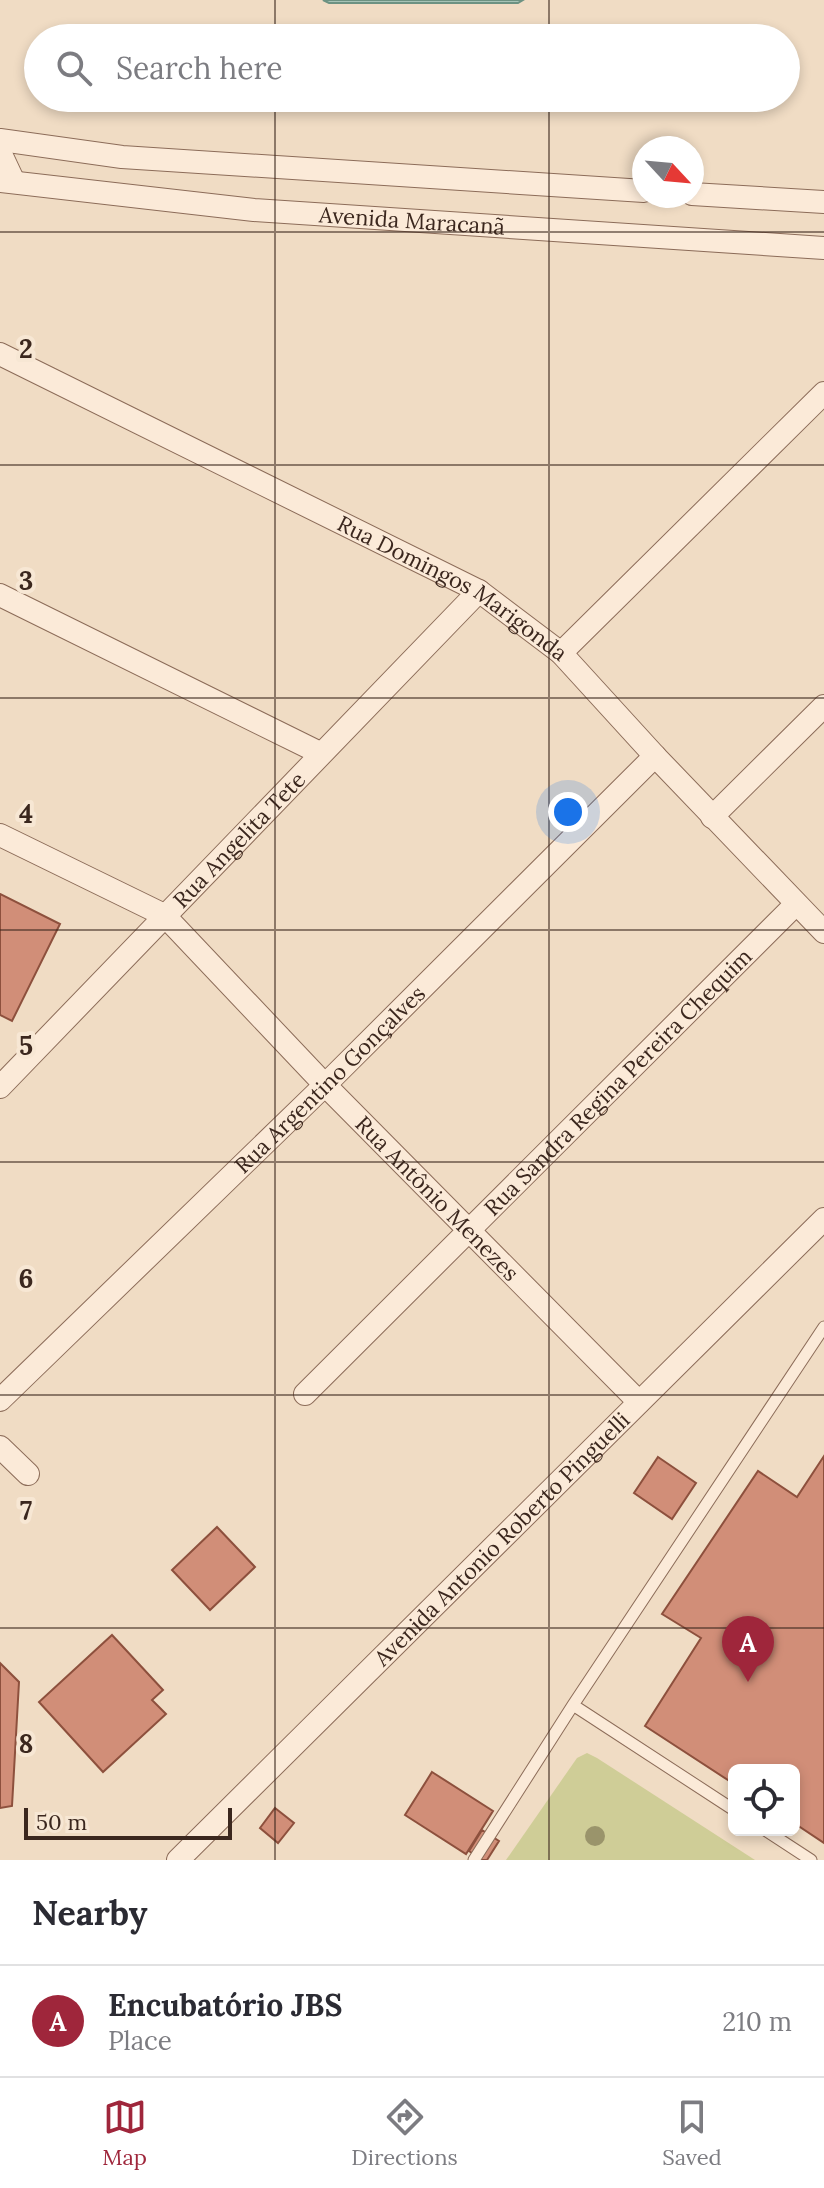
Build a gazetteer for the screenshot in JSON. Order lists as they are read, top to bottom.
{
  "streets": {
    "street": [
      "Avenida Maracanã",
      "Rua Domingos Marigonda",
      "Rua Angelita Tete",
      "Rua Argentino Gonçalves",
      "Rua Sandra Regina Pereira Chequim",
      "Rua Antônio Menezes",
      "Avenida Antonio Roberto Pinguelli"
    ]
  },
  "crossings": [
    ["Rua Domingos Marigonda", "Rua Angelita Tete"],
    ["Rua Domingos Marigonda", "Rua Argentino Gonçalves"],
    ["Rua Domingos Marigonda", "Rua Sandra Regina Pereira Chequim"],
    ["Rua Angelita Tete", "Rua Antônio Menezes"],
    ["Rua Argentino Gonçalves", "Rua Antônio Menezes"],
    ["Rua Sandra Regina Pereira Chequim", "Rua Antônio Menezes"],
    ["Rua Antônio Menezes", "Avenida Antonio Roberto Pinguelli"]
  ],
  "scale_bar": "50 m",
  "north": "bottom right",
  "page": {
    "search": "Search here",
    "pins": "A",
    "scale": "50 m",
    "heading": "Nearby",
    "list": [
      {
        "mark": "A",
        "name": "Encubatório JBS",
        "note": "Place",
        "value": "210 m"
      }
    ],
    "nav": ["Map", "Directions", "Saved"]
  },
  "grid": {
    "rows": [
      "2",
      "3",
      "4",
      "5",
      "6",
      "7",
      "8"
    ]
  }
}
